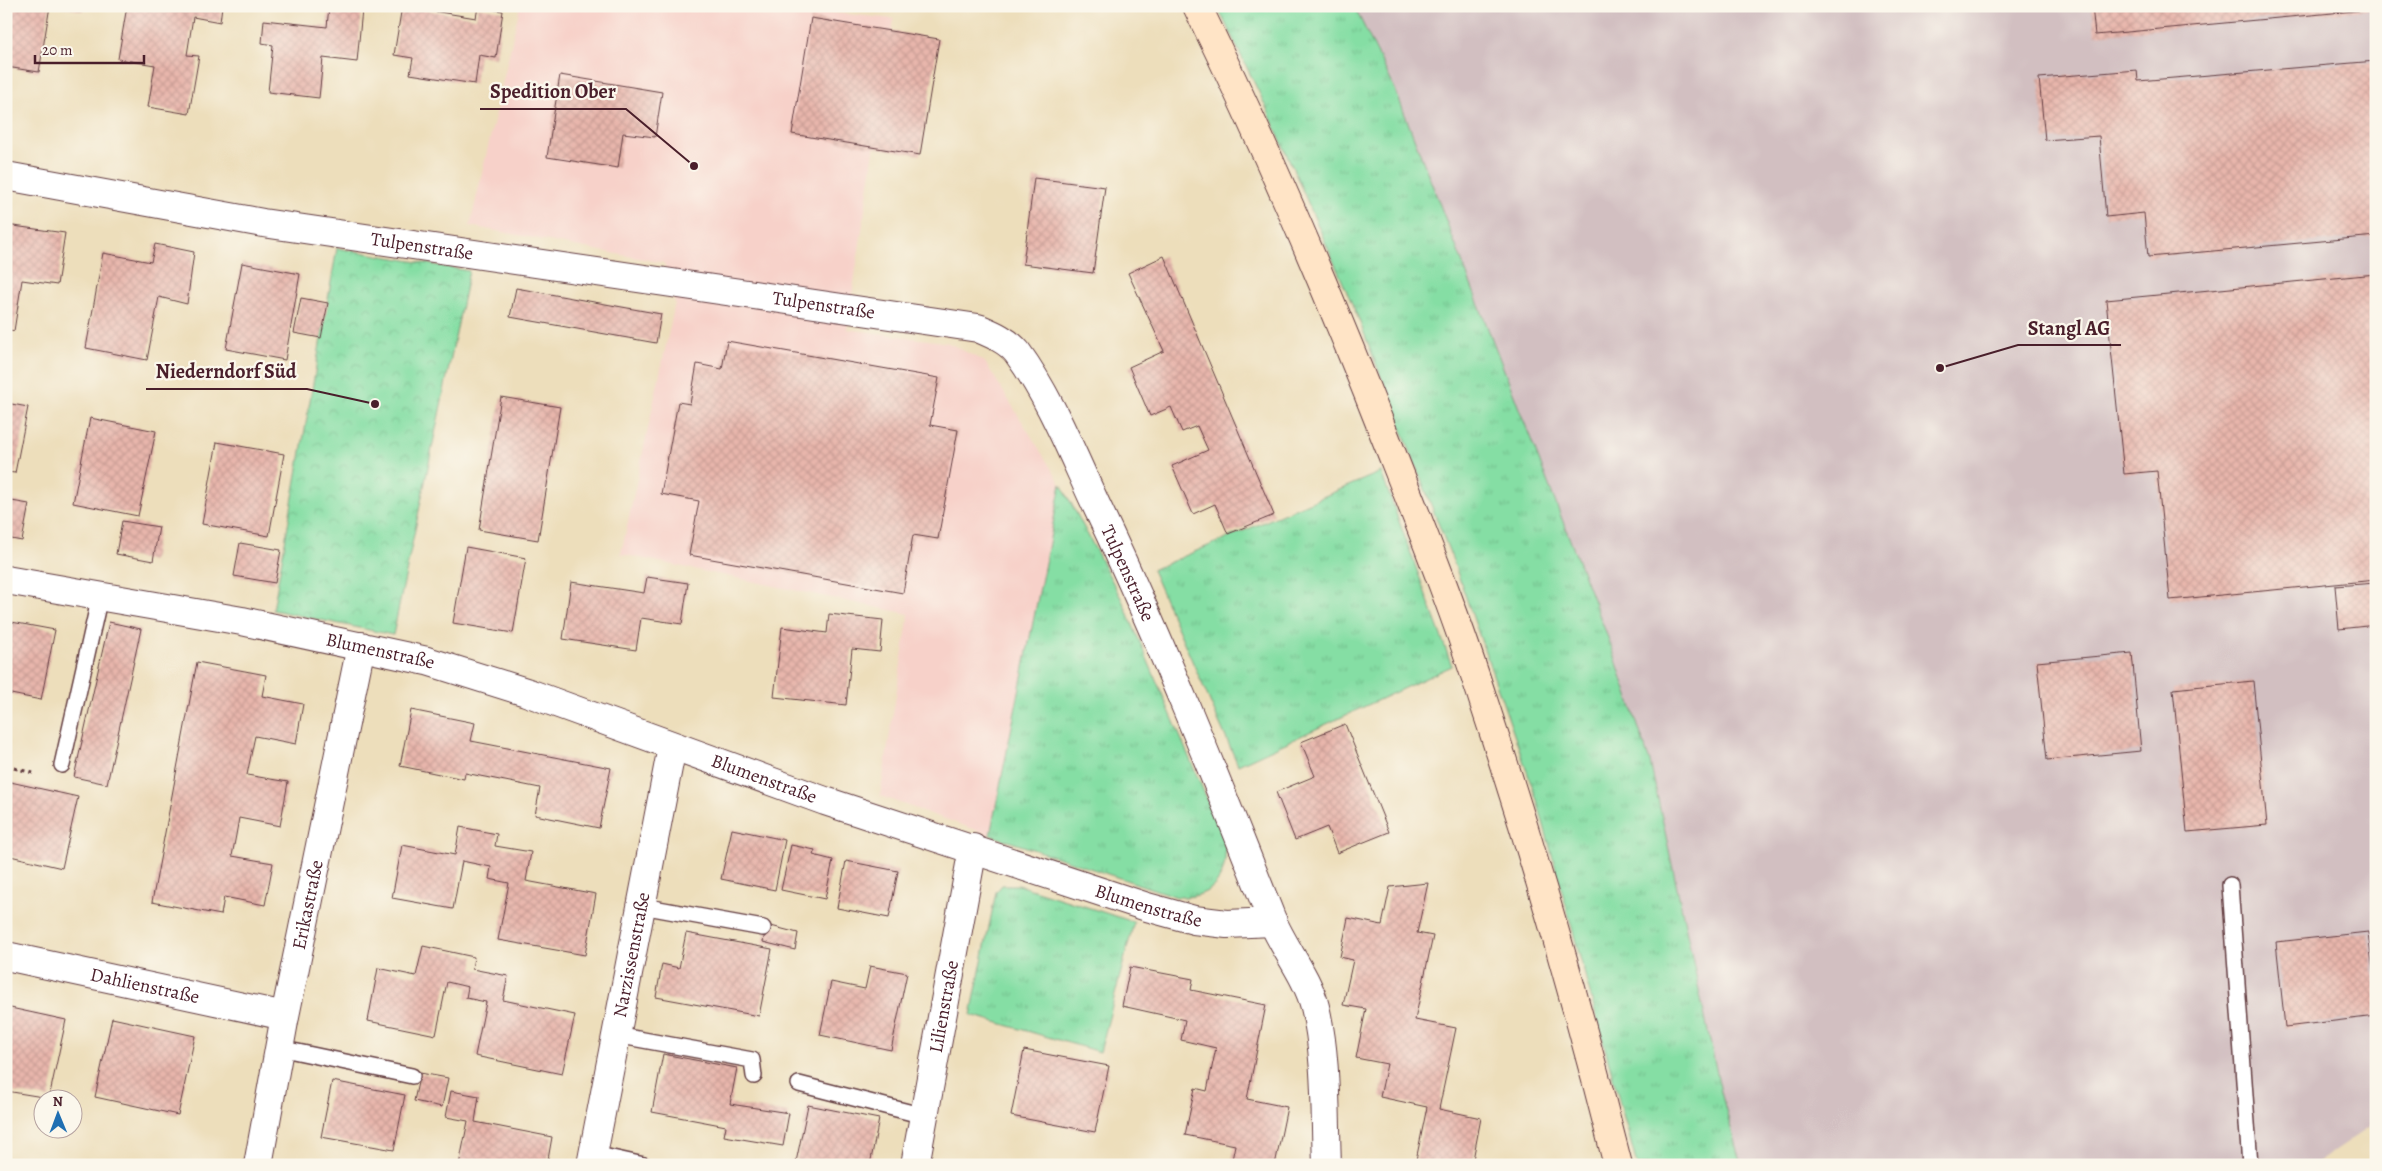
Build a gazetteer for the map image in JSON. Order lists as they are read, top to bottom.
{
  "streets": {
    "street": [
      "Tulpenstraße",
      "Blumenstraße",
      "Erikastraße",
      "Narzissenstraße",
      "Dahlienstraße",
      "Lilienstraße"
    ]
  },
  "crossings": [
    ["Tulpenstraße", "Blumenstraße"],
    ["Blumenstraße", "Erikastraße"],
    ["Blumenstraße", "Narzissenstraße"],
    ["Blumenstraße", "Lilienstraße"],
    ["Erikastraße", "Dahlienstraße"]
  ],
  "places": ["Spedition Ober", "Stangl AG", "Niederndorf Süd"],
  "scale_bar": "20 m",
  "north": "top"
}
